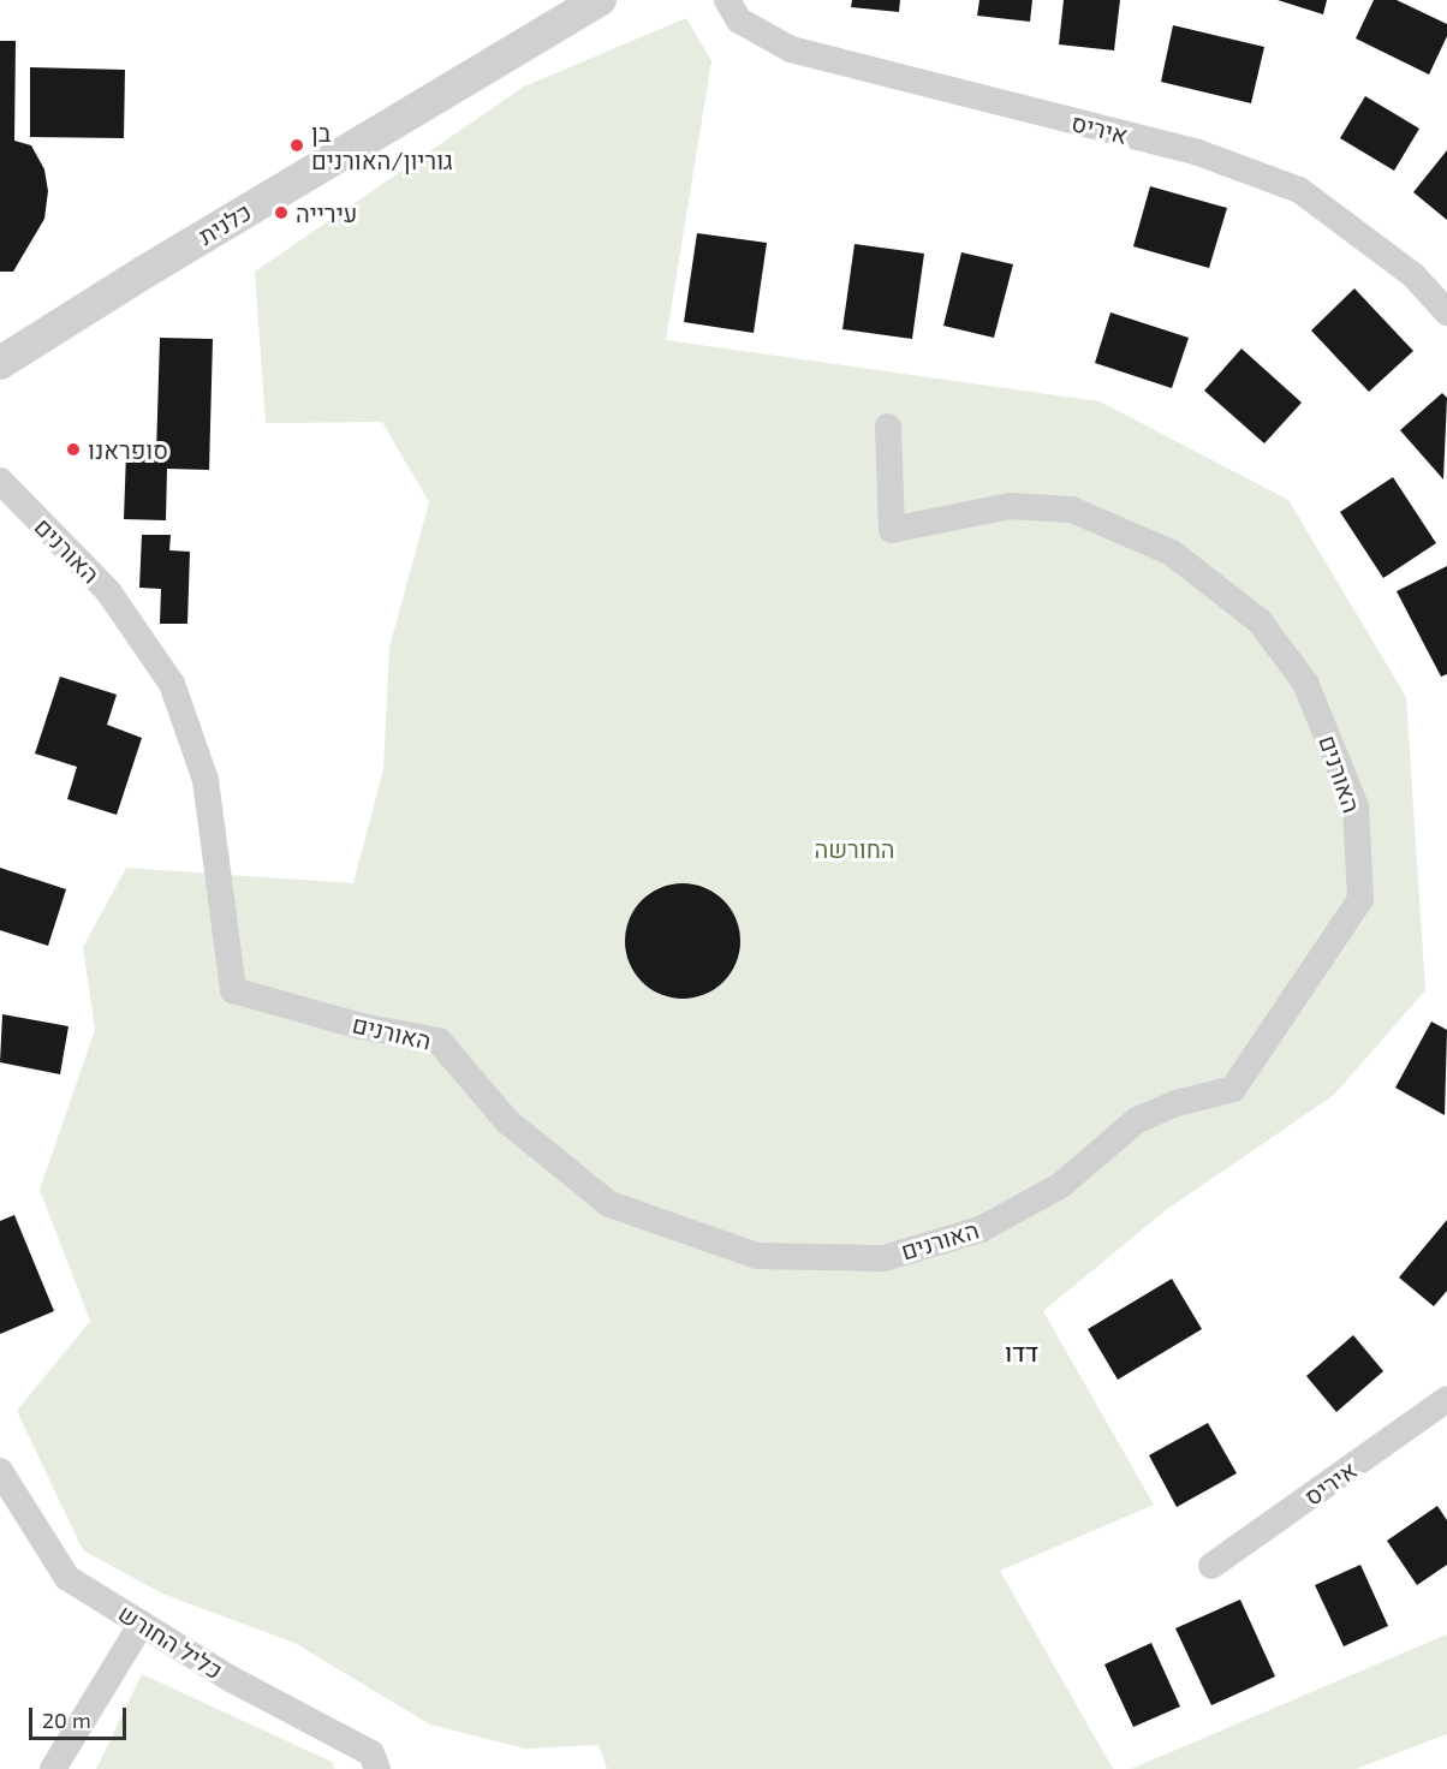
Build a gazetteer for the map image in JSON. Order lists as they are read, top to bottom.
{
  "streets": {
    "street": [
      "איריס",
      "כלנית",
      "האורנים",
      "כליל החורש"
    ]
  },
  "districts": ["דדו"],
  "parks": ["החורשה"],
  "places": ["בן גוריון/האורנים", "עירייה", "סופראנו"],
  "scale_bar": "20 m"
}
